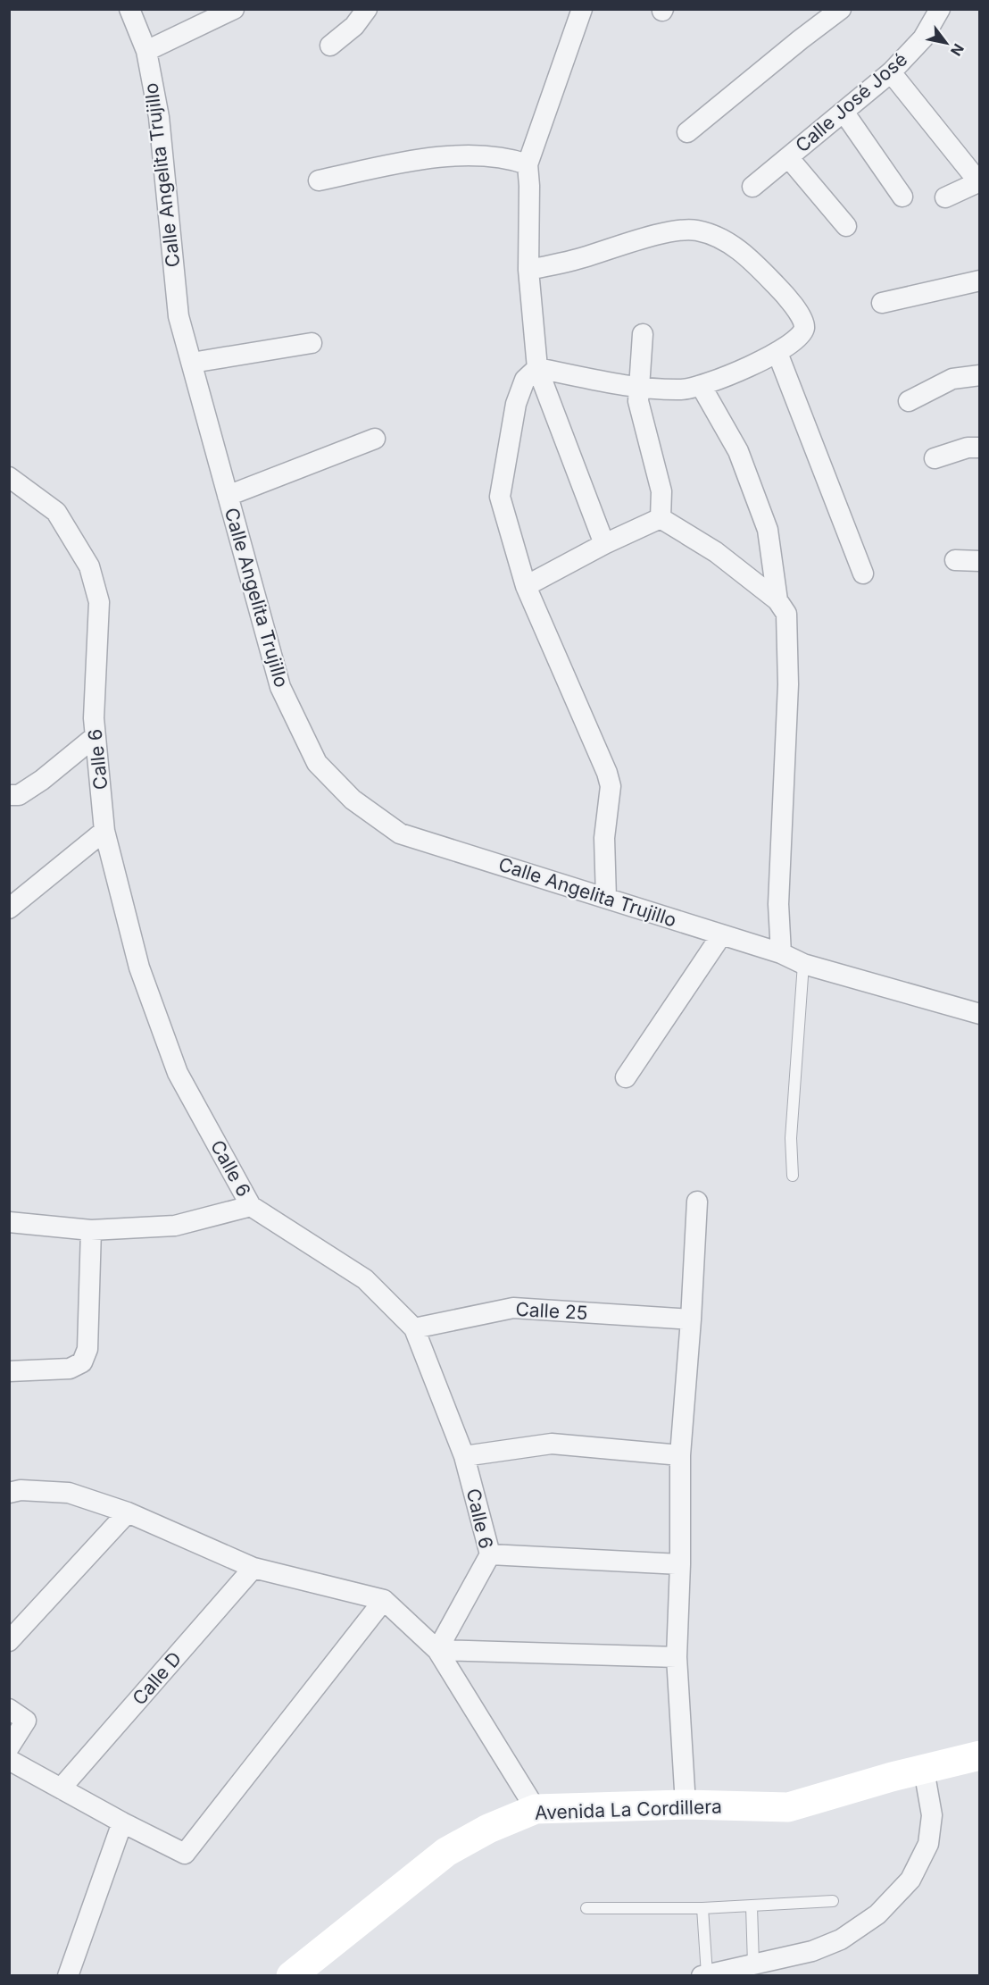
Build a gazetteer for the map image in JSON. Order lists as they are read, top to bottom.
{
  "streets": {
    "main road": ["Avenida La Cordillera"],
    "street": [
      "Calle José José",
      "Calle Angelita Trujillo",
      "Calle 6",
      "Calle 25",
      "Calle D"
    ]
  },
  "crossings": [
    ["Calle 6", "Calle 25"]
  ],
  "north": "bottom right"
}
